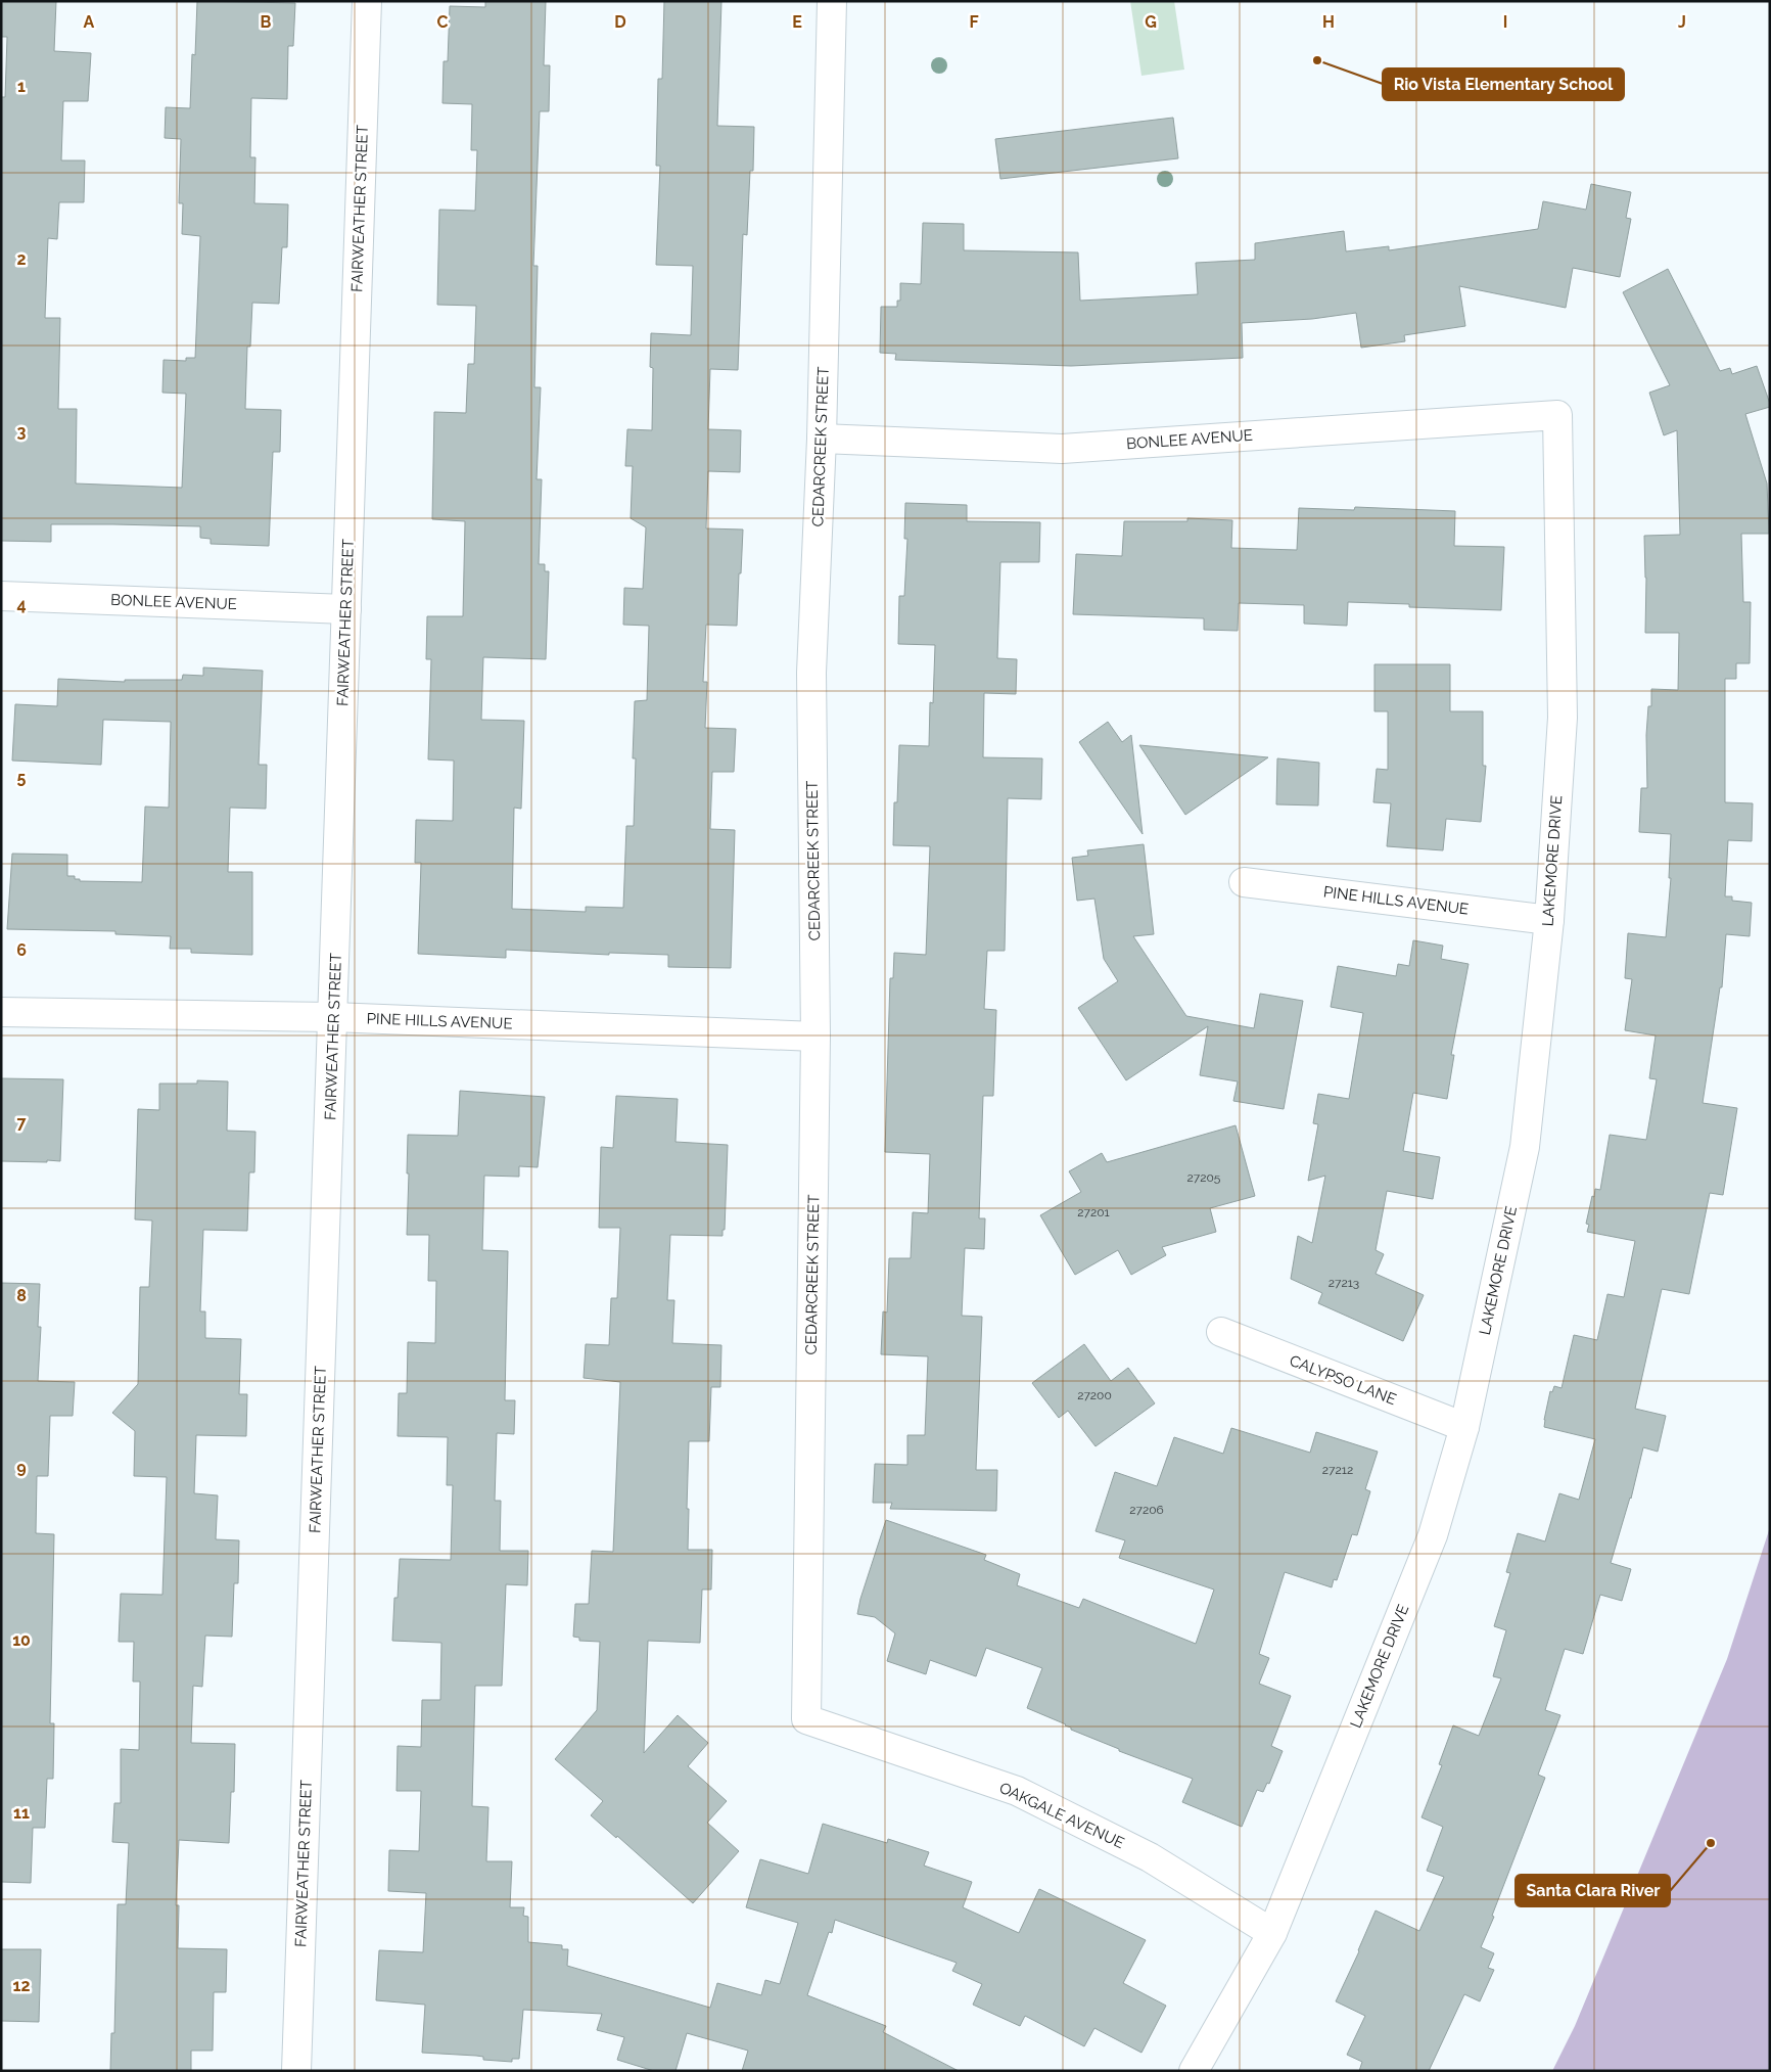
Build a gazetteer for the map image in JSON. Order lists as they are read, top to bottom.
{
  "streets": {
    "street": [
      "FAIRWEATHER STREET",
      "BONLEE AVENUE",
      "CEDARCREEK STREET",
      "LAKEMORE DRIVE",
      "PINE HILLS AVENUE",
      "CALYPSO LANE",
      "OAKGALE AVENUE"
    ]
  },
  "crossings": [
    ["FAIRWEATHER STREET", "BONLEE AVENUE"],
    ["FAIRWEATHER STREET", "PINE HILLS AVENUE"],
    ["BONLEE AVENUE", "CEDARCREEK STREET"],
    ["BONLEE AVENUE", "LAKEMORE DRIVE"],
    ["CEDARCREEK STREET", "PINE HILLS AVENUE"],
    ["CEDARCREEK STREET", "OAKGALE AVENUE"],
    ["LAKEMORE DRIVE", "PINE HILLS AVENUE"],
    ["LAKEMORE DRIVE", "CALYPSO LANE"],
    ["LAKEMORE DRIVE", "OAKGALE AVENUE"]
  ],
  "places": ["Rio Vista Elementary School", "Santa Clara River"],
  "house_numbers": [
    "27205",
    "27201",
    "27213",
    "27200",
    "27212",
    "27206"
  ],
  "grid": {
    "columns": [
      "A",
      "B",
      "C",
      "D",
      "E",
      "F",
      "G",
      "H",
      "I",
      "J"
    ],
    "rows": [
      "1",
      "2",
      "3",
      "4",
      "5",
      "6",
      "7",
      "8",
      "9",
      "10",
      "11",
      "12"
    ]
  }
}
